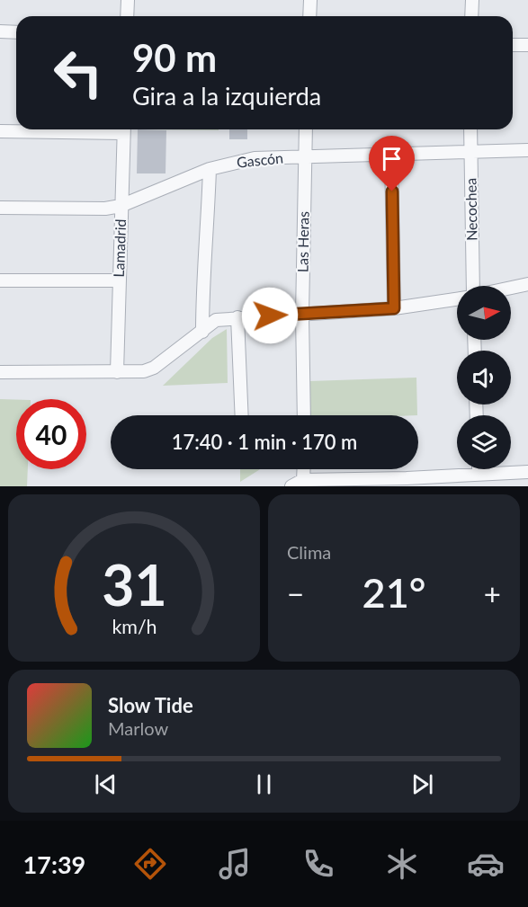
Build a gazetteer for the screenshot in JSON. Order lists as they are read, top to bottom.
{
  "streets": {
    "street": [
      "Gascón",
      "Necochea",
      "Las Heras",
      "Lamadrid"
    ]
  },
  "crossings": [
    ["Gascón", "Necochea"],
    ["Gascón", "Las Heras"],
    ["Gascón", "Lamadrid"]
  ],
  "north": "right",
  "page": {
    "turn": ["90 m", "Gira a la izquierda"],
    "limit": "40",
    "trip": "17:40 · 1 min · 170 m",
    "tile": "Clima",
    "heat": ["−", "21°", "+"],
    "song": ["Slow Tide", "Marlow"],
    "tabs": "17:39",
    "gauge": ["31", "km/h"]
  }
}
